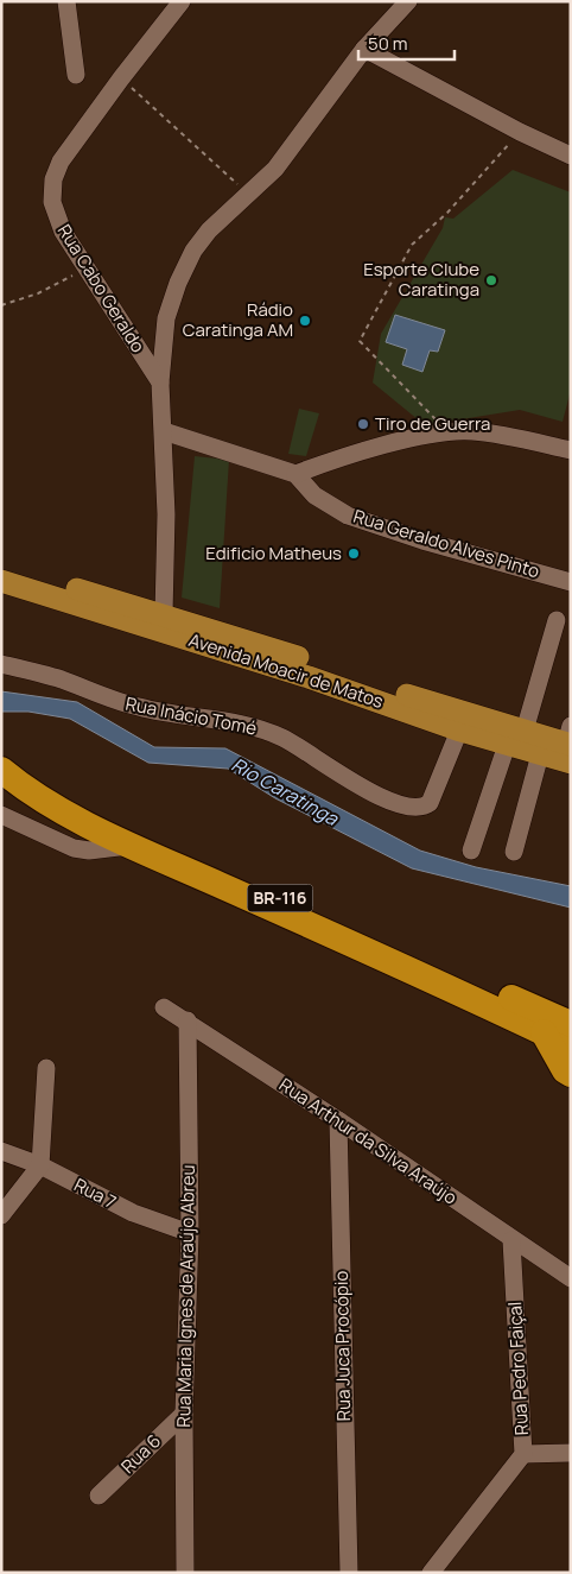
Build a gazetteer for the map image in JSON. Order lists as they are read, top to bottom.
{
  "streets": {
    "highway": ["BR-116"],
    "main road": ["Avenida Moacir de Matos"],
    "street": [
      "Rua Cabo Geraldo",
      "Rua Geraldo Alves Pinto",
      "Rua Inácio Tomé",
      "Rua Arthur da Silva Araújo",
      "Rua 7",
      "Rua Maria Ignes de Araújo Abreu",
      "Rua Juca Procópio",
      "Rua Pedro Faiçal",
      "Rua 6"
    ]
  },
  "crossings": [
    ["Rua Cabo Geraldo", "Rua Geraldo Alves Pinto"],
    ["Rua Cabo Geraldo", "Avenida Moacir de Matos"],
    ["Avenida Moacir de Matos", "Rua Inácio Tomé"],
    ["Rua Arthur da Silva Araújo", "Rua Maria Ignes de Araújo Abreu"],
    ["Rua Arthur da Silva Araújo", "Rua Juca Procópio"],
    ["Rua Arthur da Silva Araújo", "Rua Pedro Faiçal"],
    ["Rua 7", "Rua Maria Ignes de Araújo Abreu"],
    ["Rua Maria Ignes de Araújo Abreu", "Rua 6"]
  ],
  "water": ["Rio Caratinga"],
  "places": [
    "Esporte Clube Caratinga",
    "Rádio Caratinga AM",
    "Tiro de Guerra",
    "Edificio Matheus"
  ],
  "scale_bar": "50 m"
}
